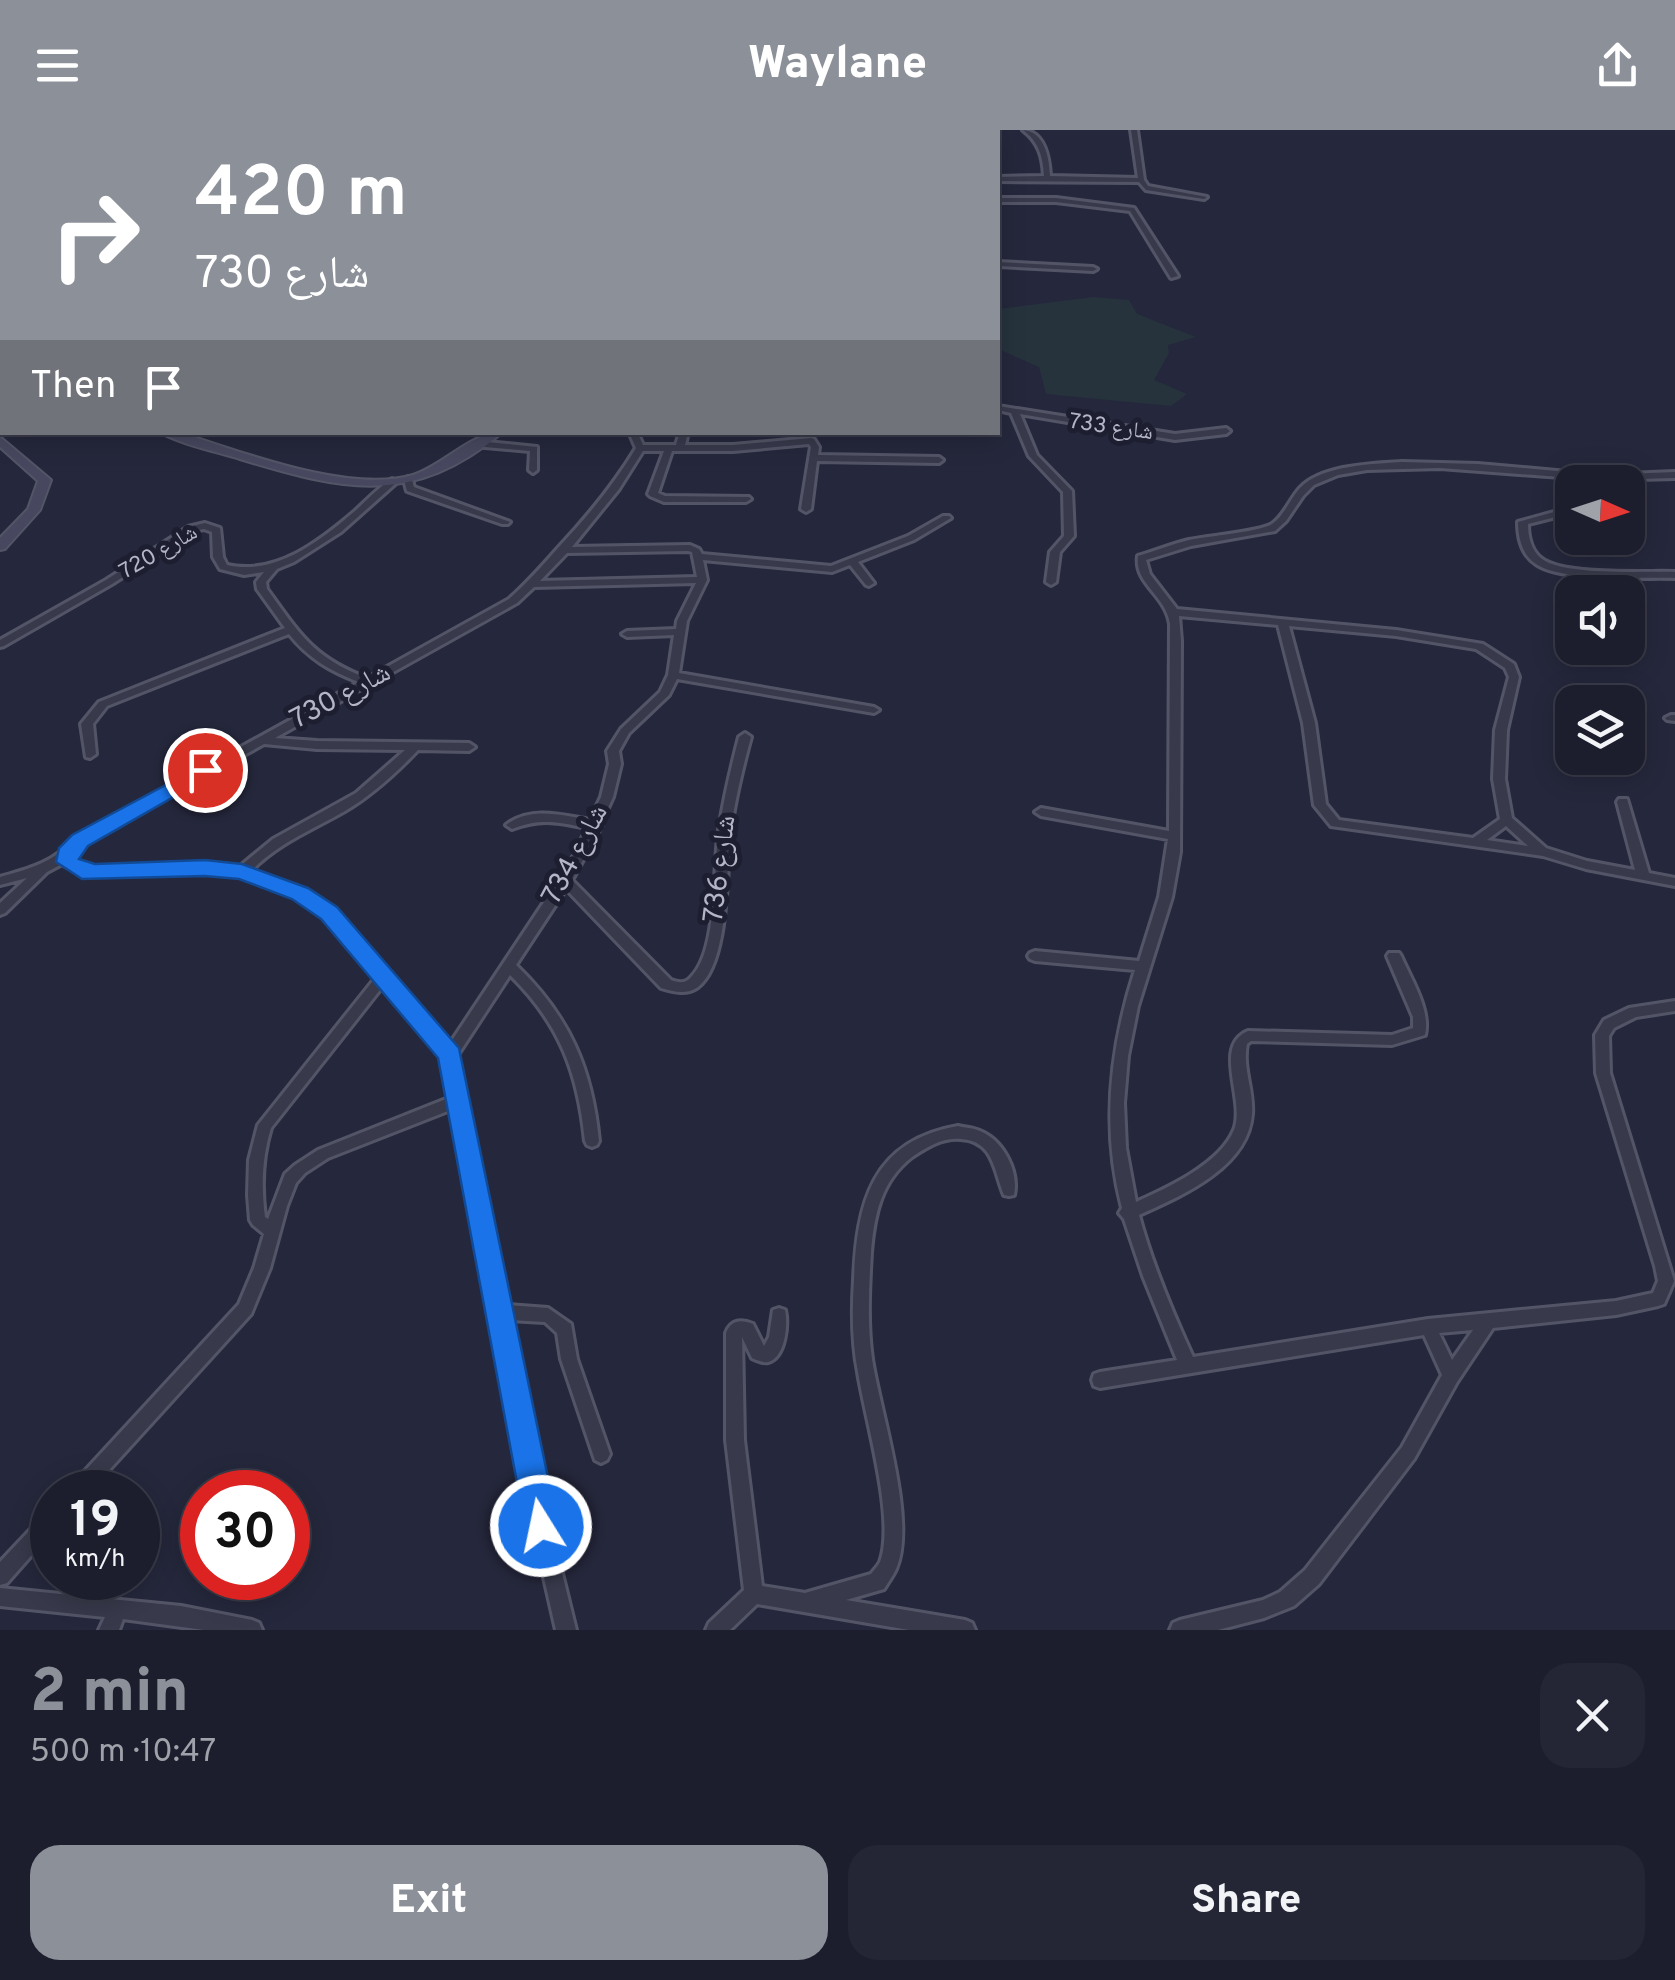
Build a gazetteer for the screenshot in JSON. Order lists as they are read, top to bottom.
{
  "streets": {
    "street": [
      "شارع 733",
      "شارع 720",
      "شارع 730",
      "شارع 734",
      "شارع 736"
    ]
  },
  "crossings": [
    ["شارع 734", "شارع 736"]
  ],
  "north": "right",
  "page": {
    "header": "Waylane",
    "turn": ["420 m", "شارع 730"],
    "then": "Then",
    "speed": "19 km/h",
    "limit": "30",
    "heading": ["2 min", "500 m · 10:47"],
    "buttons": ["Exit", "Share"]
  }
}
